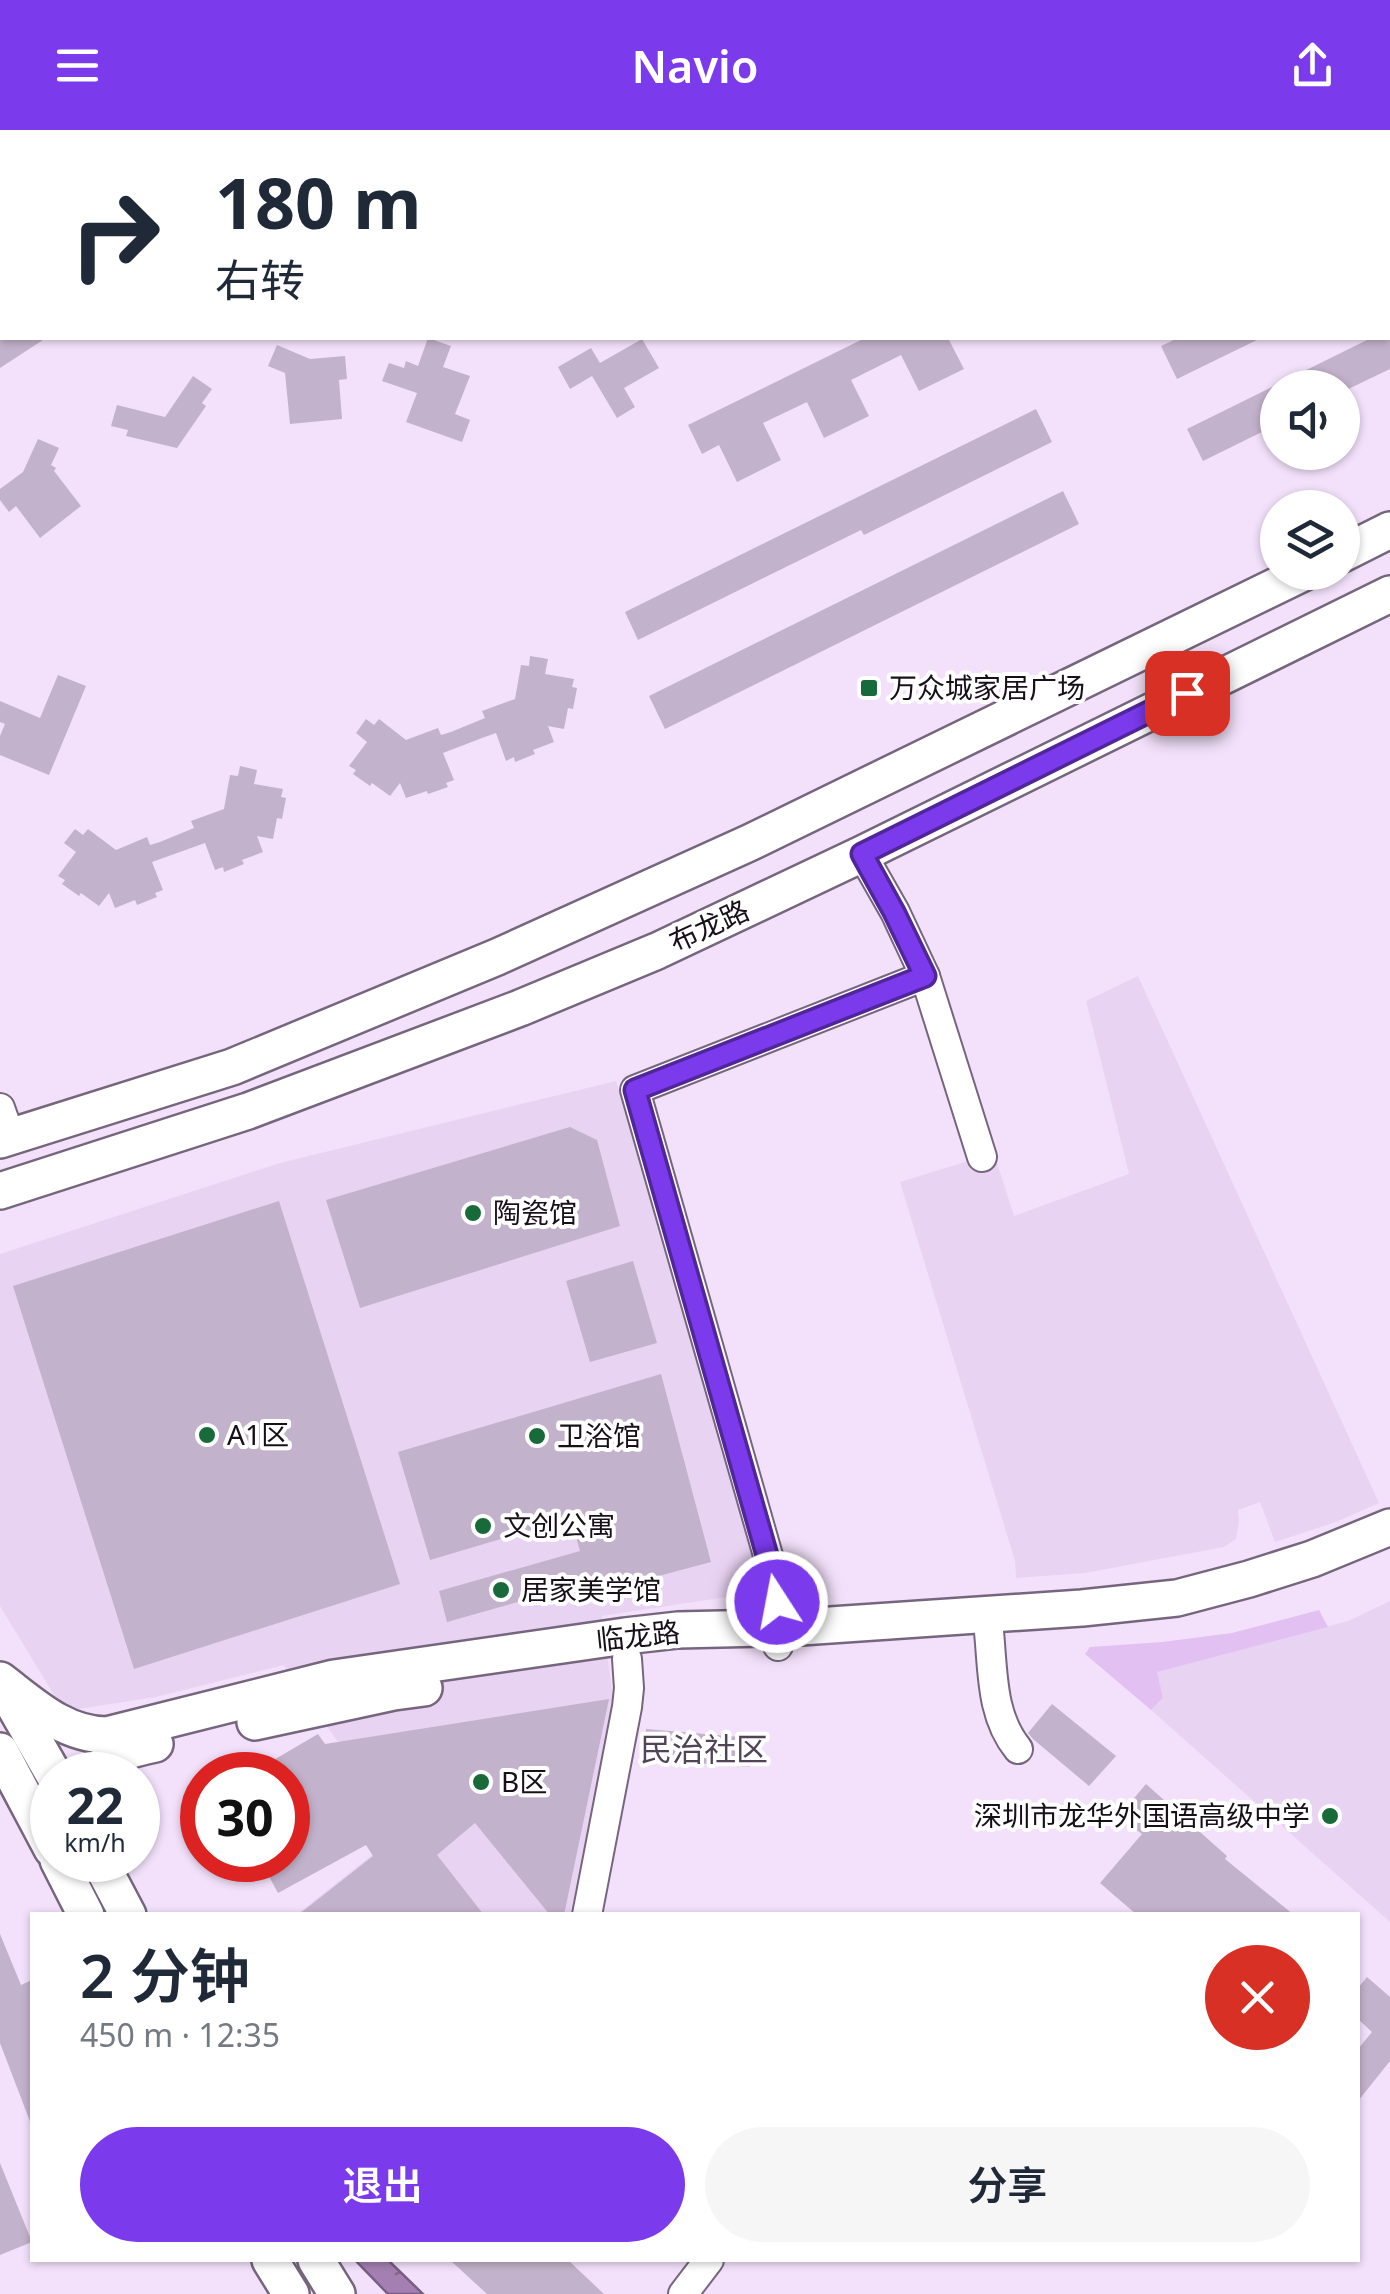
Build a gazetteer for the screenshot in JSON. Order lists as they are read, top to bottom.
{
  "streets": {
    "main road": ["布龙路", "临龙路"]
  },
  "districts": ["民治社区"],
  "places": {
    "transit": ["万众城家居广场"],
    "other": [
      "陶瓷馆",
      "A1区",
      "卫浴馆",
      "文创公寓",
      "居家美学馆",
      "B区",
      "深圳市龙华外国语高级中学"
    ]
  },
  "page": {
    "header": "Navio",
    "turn": ["180 m", "右转"],
    "speed": "22 km/h",
    "limit": "30",
    "heading": ["2 分钟", "450 m · 12:35"],
    "buttons": ["退出", "分享"]
  }
}
